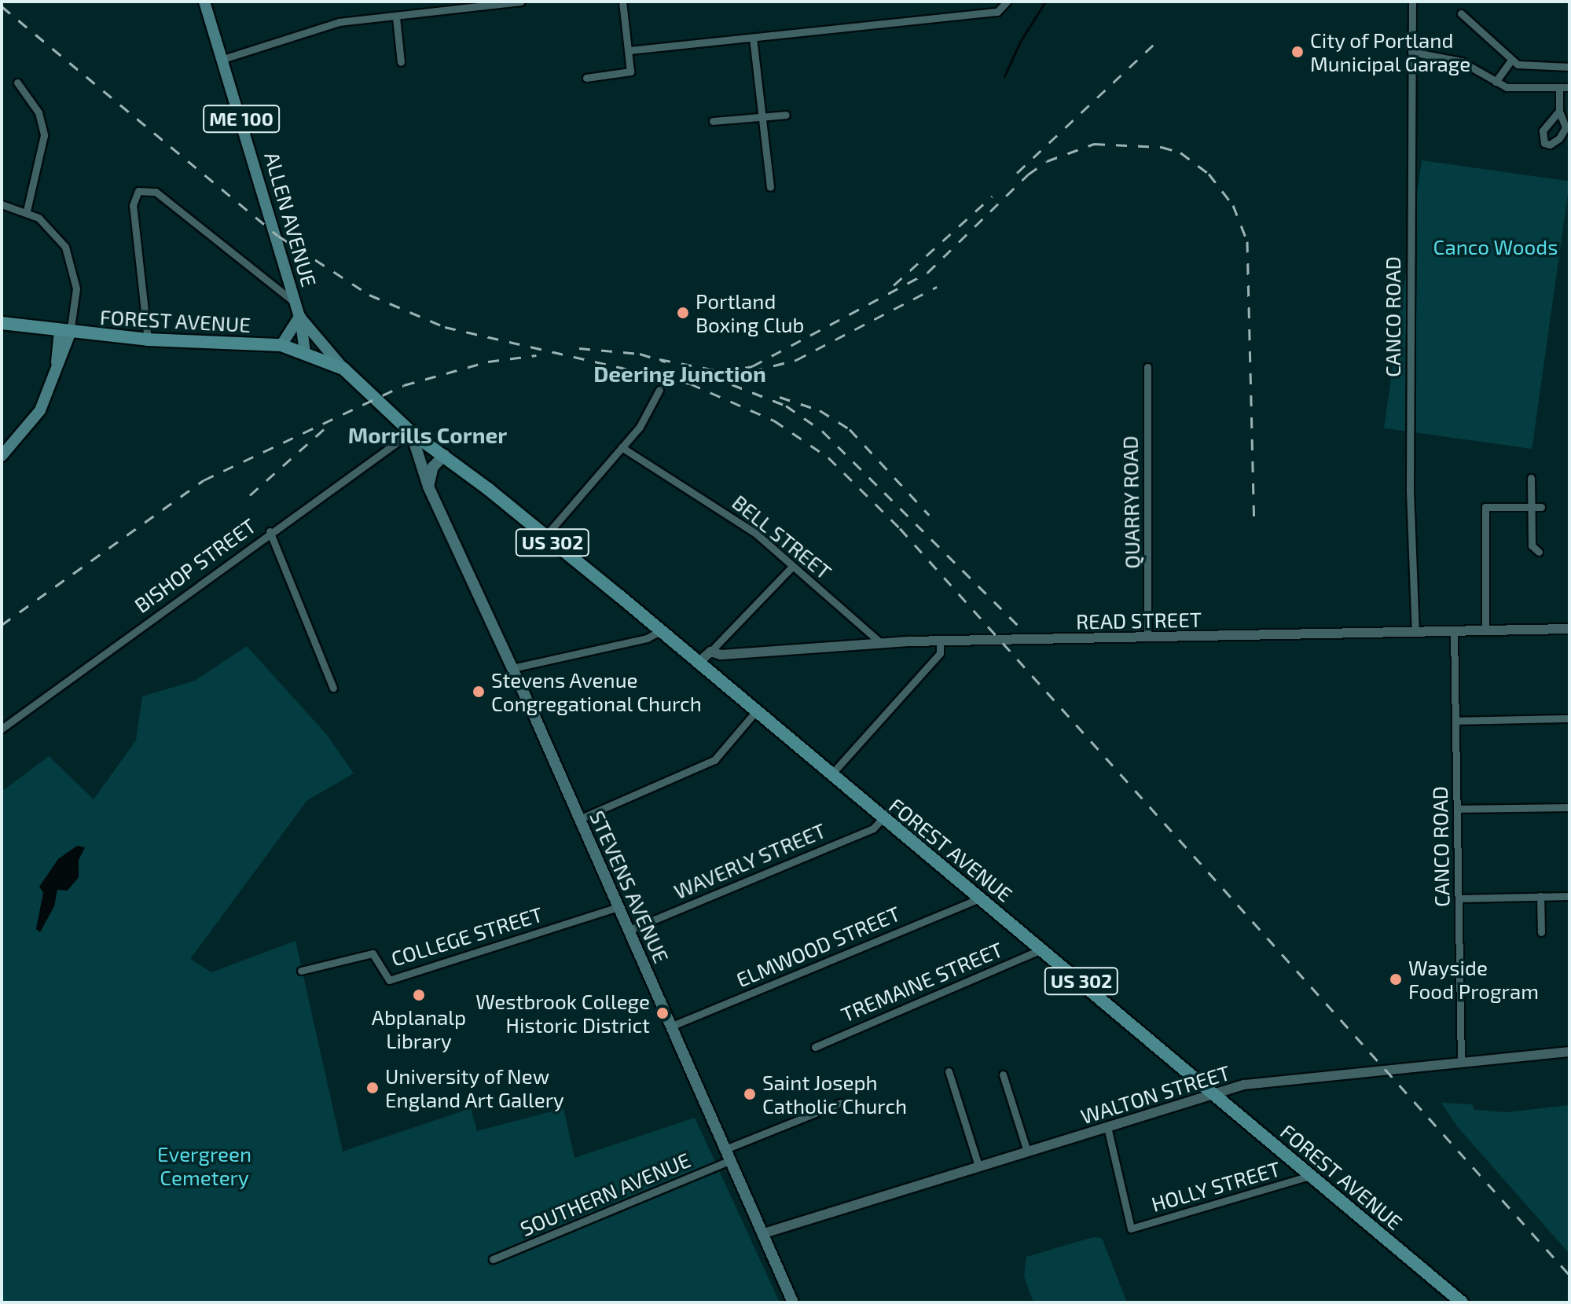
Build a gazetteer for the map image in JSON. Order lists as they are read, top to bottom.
{
  "streets": {
    "highway": ["FOREST AVENUE", "US 302"],
    "main road": ["ME 100", "ALLEN AVENUE", "STEVENS AVENUE"],
    "street": [
      "CANCO ROAD",
      "QUARRY ROAD",
      "BELL STREET",
      "BISHOP STREET",
      "READ STREET",
      "WAVERLY STREET",
      "COLLEGE STREET",
      "ELMWOOD STREET",
      "TREMAINE STREET",
      "WALTON STREET",
      "HOLLY STREET",
      "SOUTHERN AVENUE"
    ]
  },
  "crossings": [
    ["ME 100", "ALLEN AVENUE"],
    ["ALLEN AVENUE", "FOREST AVENUE"],
    ["CANCO ROAD", "READ STREET"],
    ["CANCO ROAD", "WALTON STREET"],
    ["FOREST AVENUE", "US 302"],
    ["FOREST AVENUE", "BISHOP STREET"],
    ["FOREST AVENUE", "WAVERLY STREET"],
    ["FOREST AVENUE", "STEVENS AVENUE"],
    ["FOREST AVENUE", "ELMWOOD STREET"],
    ["FOREST AVENUE", "TREMAINE STREET"],
    ["FOREST AVENUE", "WALTON STREET"],
    ["FOREST AVENUE", "HOLLY STREET"],
    ["QUARRY ROAD", "READ STREET"],
    ["BELL STREET", "READ STREET"],
    ["US 302", "BISHOP STREET"],
    ["US 302", "STEVENS AVENUE"],
    ["BISHOP STREET", "STEVENS AVENUE"],
    ["WAVERLY STREET", "STEVENS AVENUE"],
    ["STEVENS AVENUE", "COLLEGE STREET"],
    ["STEVENS AVENUE", "ELMWOOD STREET"],
    ["STEVENS AVENUE", "WALTON STREET"],
    ["STEVENS AVENUE", "SOUTHERN AVENUE"],
    ["WALTON STREET", "HOLLY STREET"]
  ],
  "districts": ["Deering Junction", "Morrills Corner"],
  "parks": ["Canco Woods", "Evergreen Cemetery"],
  "places": [
    "City of Portland Municipal Garage",
    "Portland Boxing Club",
    "Stevens Avenue Congregational Church",
    "Wayside Food Program",
    "Abplanalp Library",
    "Westbrook College Historic District",
    "University of New England Art Gallery",
    "Saint Joseph Catholic Church"
  ]
}
